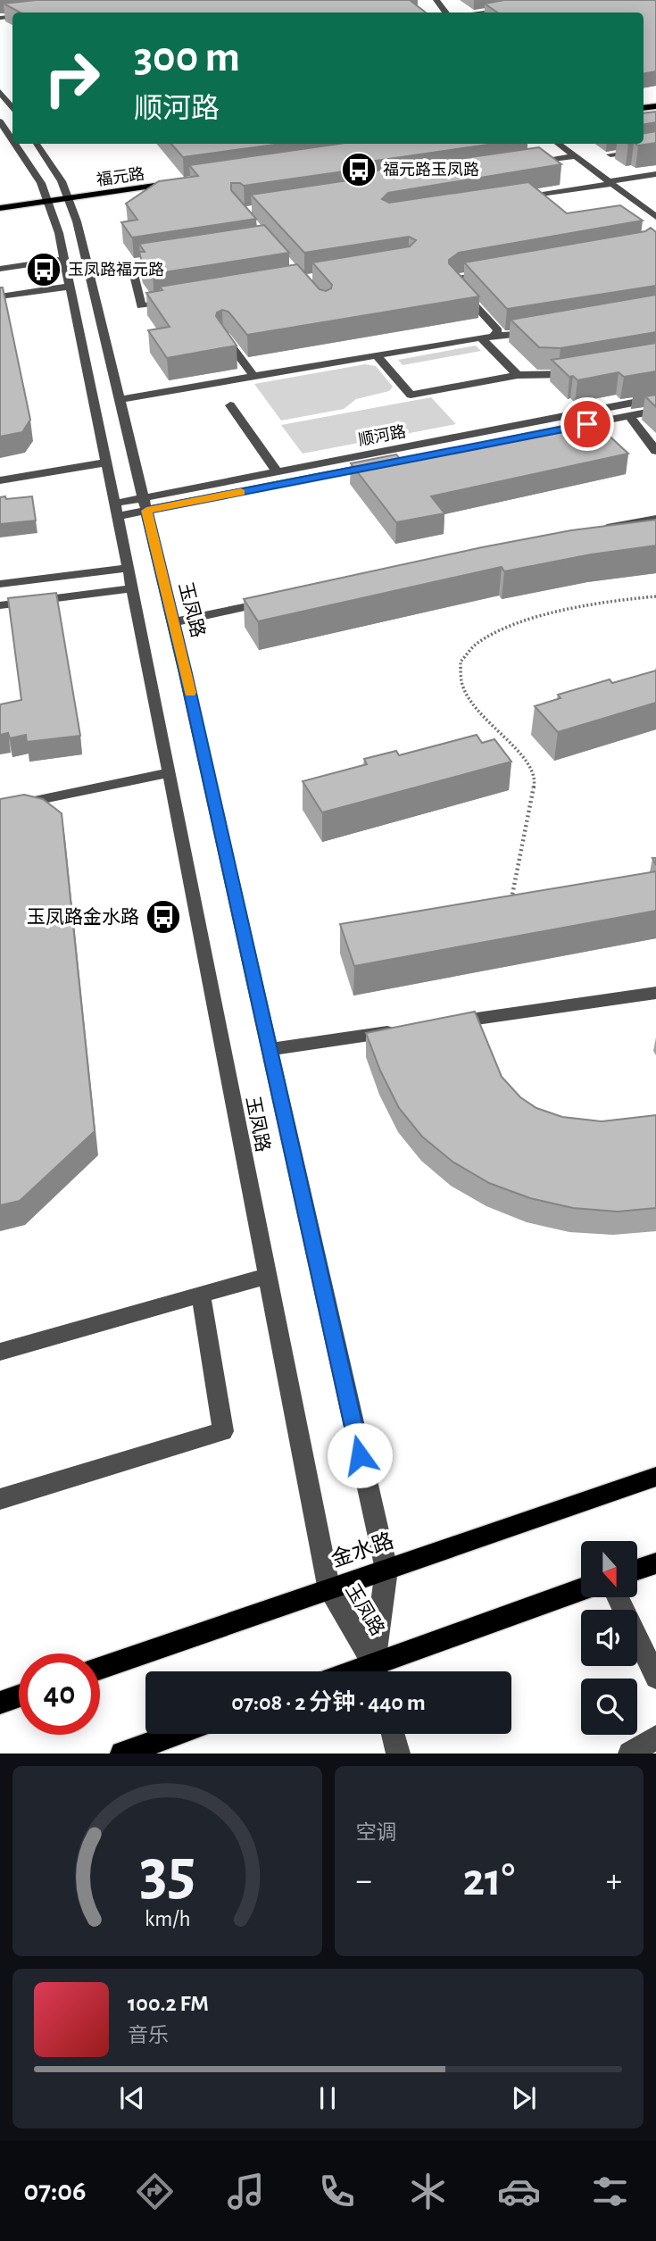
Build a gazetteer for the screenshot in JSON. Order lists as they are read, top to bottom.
{
  "streets": {
    "main road": ["福元路", "金水路"],
    "street": ["顺河路", "玉凤路"]
  },
  "crossings": [
    ["福元路", "玉凤路"],
    ["顺河路", "玉凤路"],
    ["玉凤路", "金水路"]
  ],
  "places": {
    "bus stop": ["福元路玉凤路", "玉凤路福元路", "玉凤路金水路"]
  },
  "north": "bottom",
  "page": {
    "turn": ["300 m", "顺河路"],
    "limit": "40",
    "trip": "07:08 · 2 分钟 · 440 m",
    "tile": "空调",
    "heat": ["−", "21°", "+"],
    "song": ["100.2 FM", "音乐"],
    "tabs": "07:06",
    "gauge": ["35", "km/h"]
  }
}
